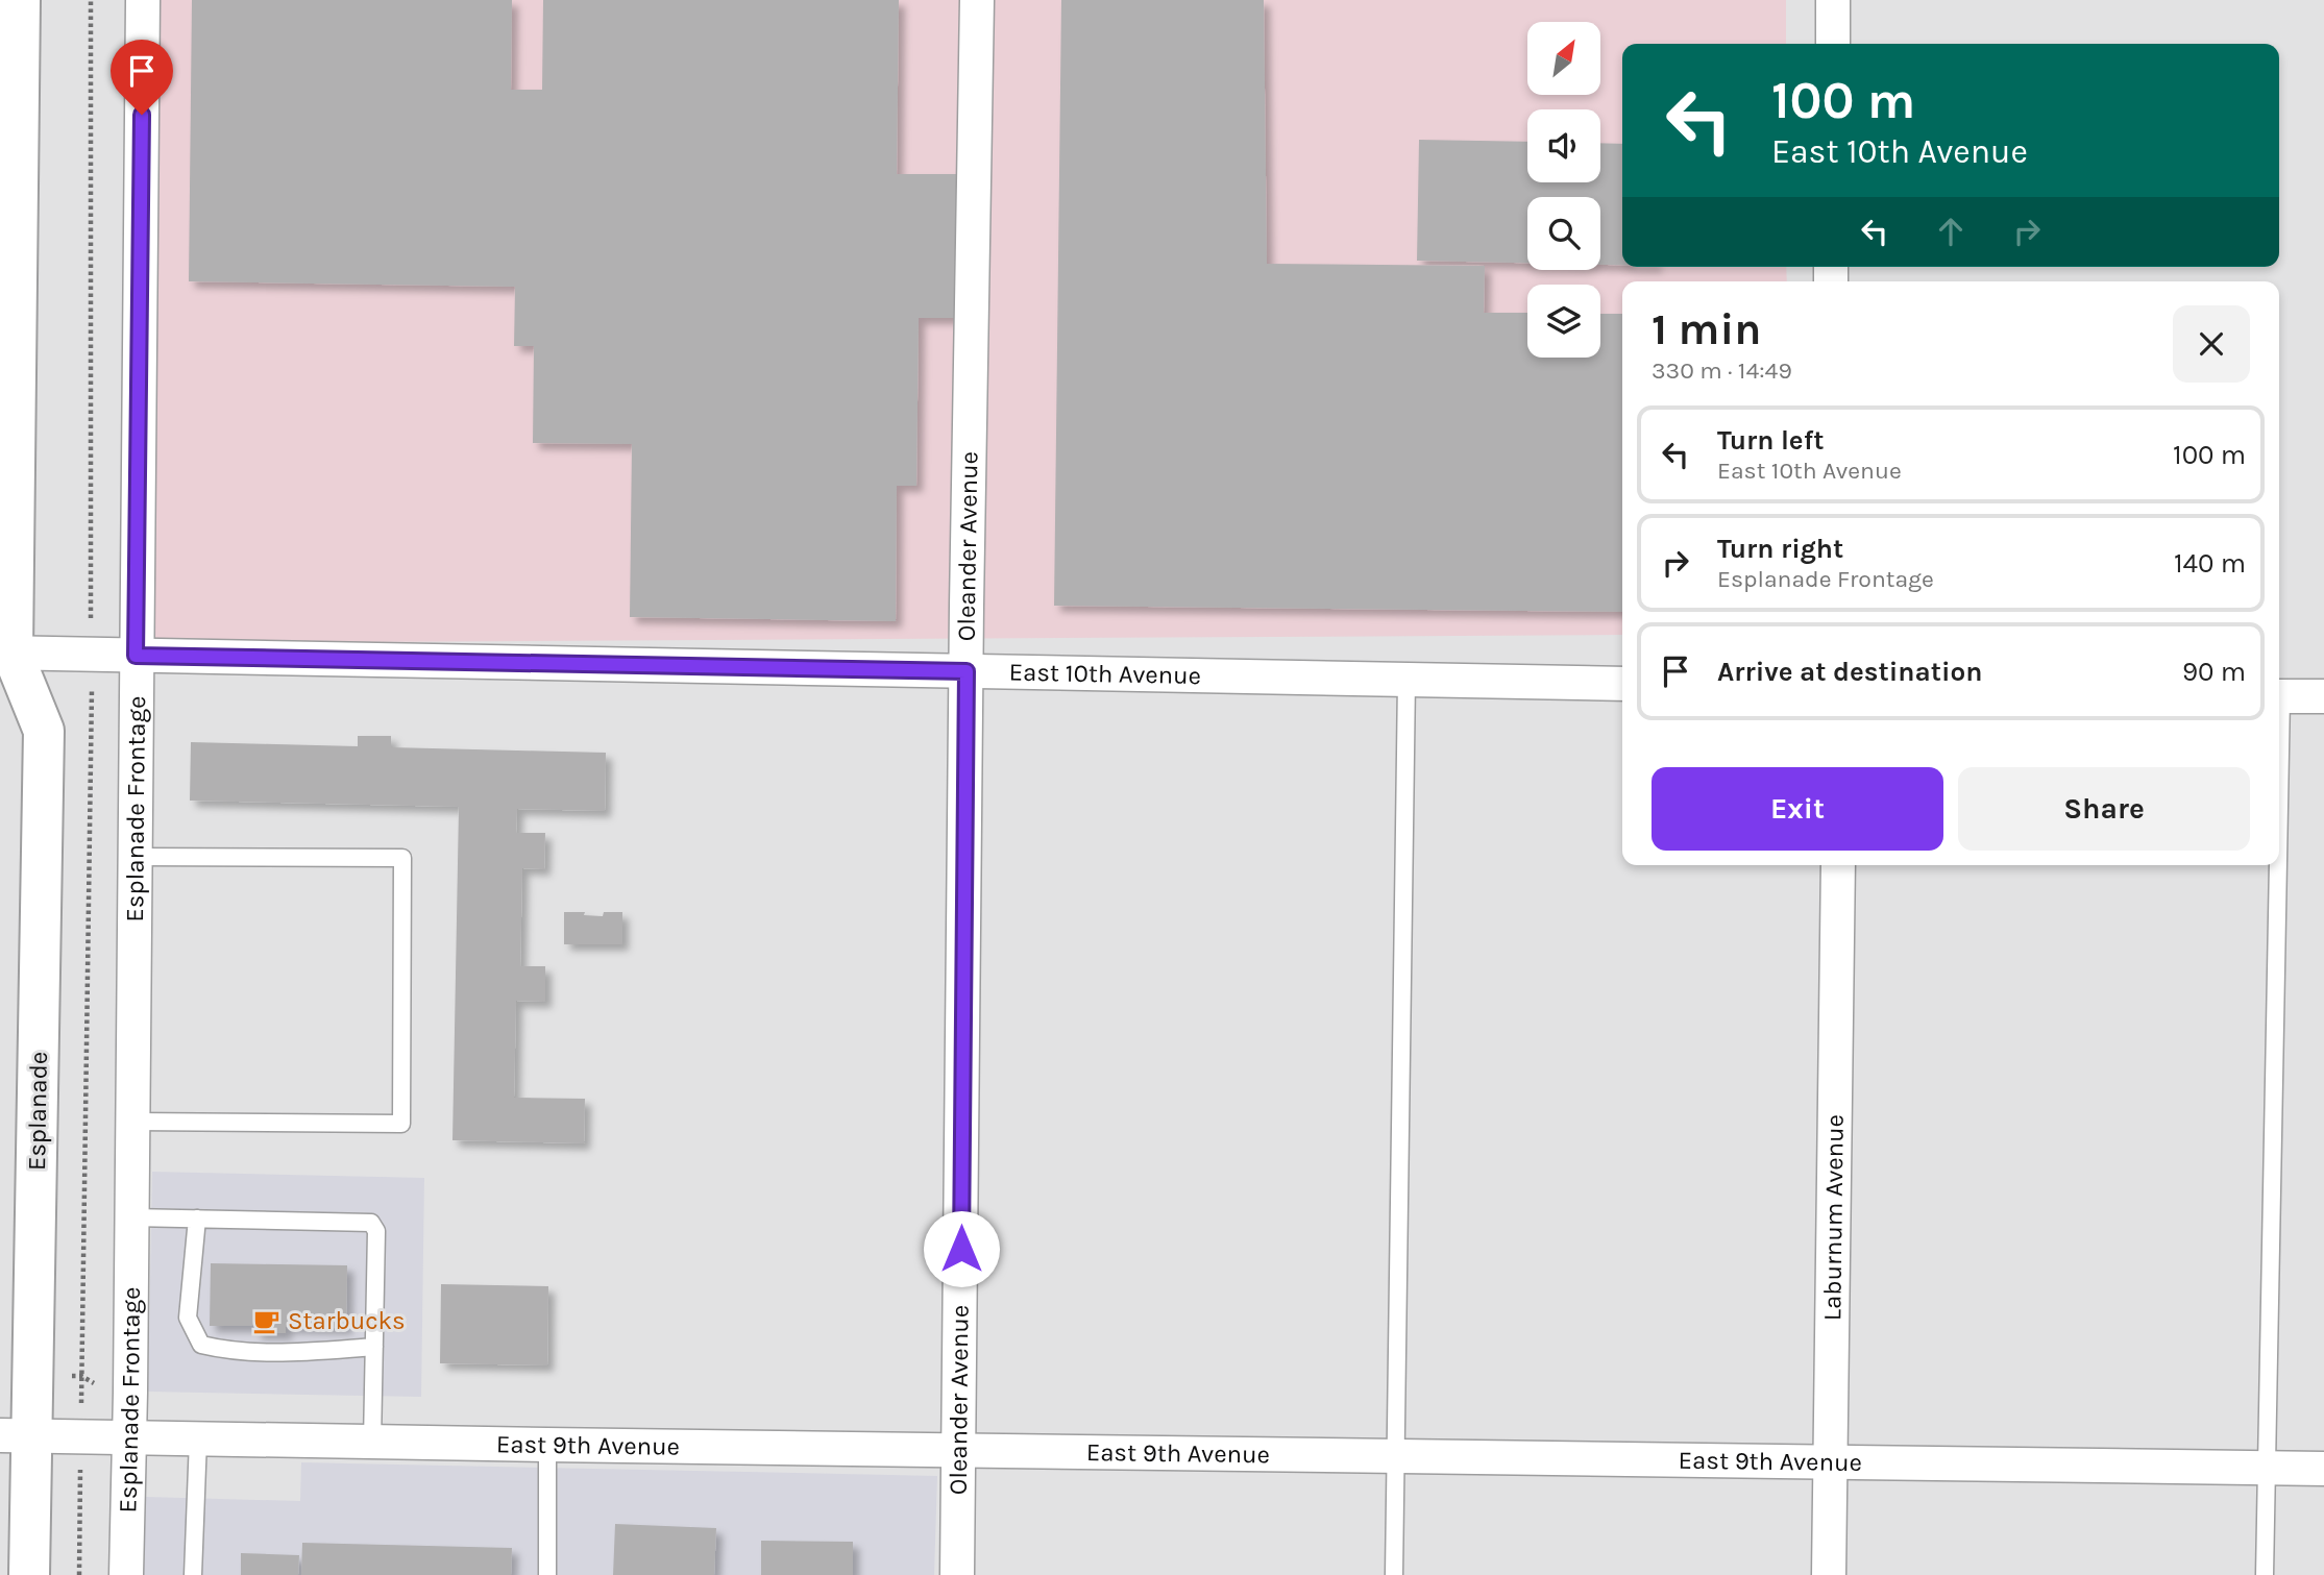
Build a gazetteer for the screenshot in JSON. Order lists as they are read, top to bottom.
{
  "streets": {
    "main road": ["Esplanade"],
    "street": [
      "Oleander Avenue",
      "East 10th Avenue",
      "Esplanade Frontage",
      "Laburnum Avenue",
      "East 9th Avenue"
    ]
  },
  "crossings": [
    ["Oleander Avenue", "East 10th Avenue"],
    ["Oleander Avenue", "East 9th Avenue"],
    ["East 10th Avenue", "Esplanade Frontage"],
    ["East 10th Avenue", "Esplanade"],
    ["Esplanade Frontage", "East 9th Avenue"],
    ["Esplanade", "East 9th Avenue"],
    ["Laburnum Avenue", "East 9th Avenue"]
  ],
  "places": {
    "cafe": ["Starbucks"]
  },
  "north": "top right",
  "page": {
    "turn": ["100 m", "East 10th Avenue"],
    "heading": ["1 min", "330 m · 14:49"],
    "list": [
      {
        "name": "Turn left",
        "note": "East 10th Avenue",
        "value": "100 m"
      },
      {
        "name": "Turn right",
        "note": "Esplanade Frontage",
        "value": "140 m"
      },
      {
        "name": "Arrive at destination",
        "value": "90 m"
      }
    ],
    "buttons": ["Exit", "Share"]
  }
}
